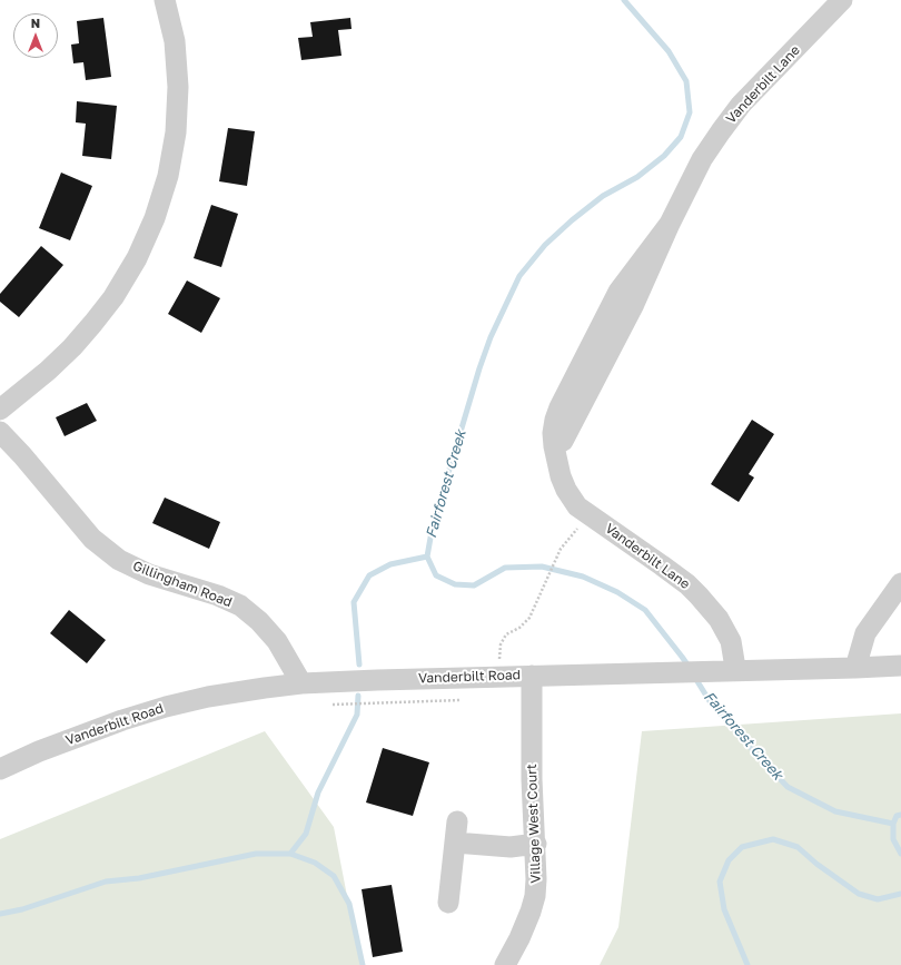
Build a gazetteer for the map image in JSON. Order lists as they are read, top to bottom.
{
  "streets": {
    "street": [
      "Vanderbilt Lane",
      "Gillingham Road",
      "Vanderbilt Road",
      "Village West Court"
    ]
  },
  "crossings": [
    ["Vanderbilt Lane", "Vanderbilt Road"],
    ["Gillingham Road", "Vanderbilt Road"],
    ["Vanderbilt Road", "Village West Court"]
  ],
  "water": ["Fairforest Creek"],
  "north": "top"
}
